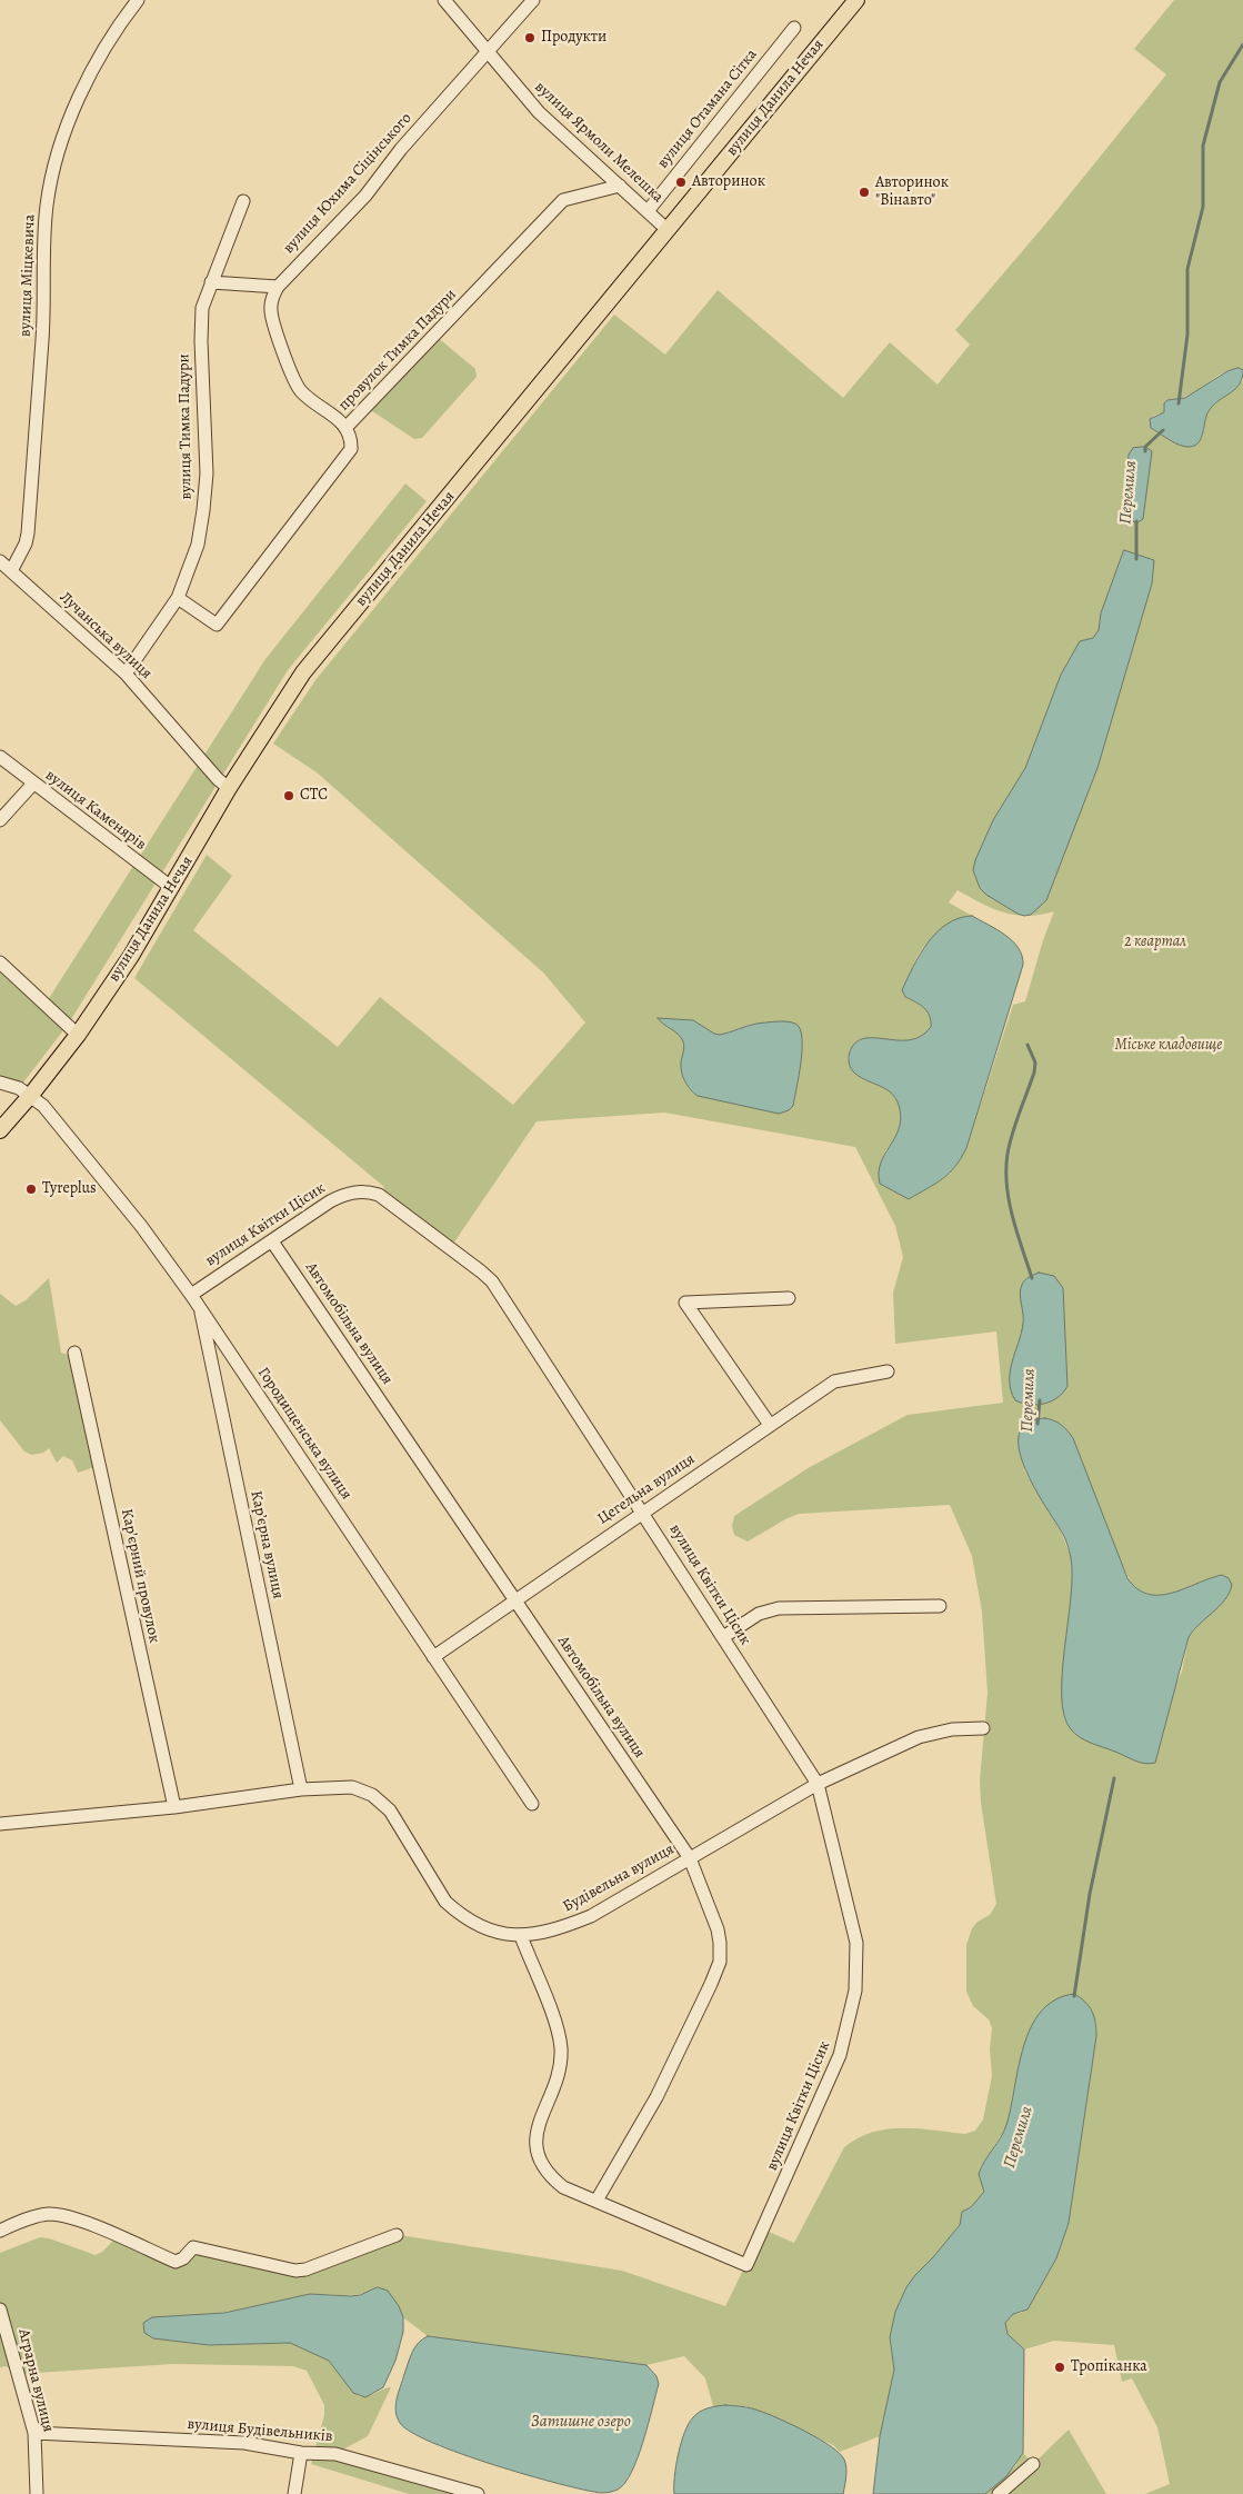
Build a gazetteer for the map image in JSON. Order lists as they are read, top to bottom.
{
  "streets": {
    "main road": ["вулиця Данила Нечая"],
    "street": [
      "вулиця Отамана Сітка",
      "вулиця Ярмоли Мелешка",
      "вулиця Юхима Сіцінського",
      "вулиця Міцкевича",
      "провулок Тимка Падури",
      "вулиця Тимка Падури",
      "Лучанська вулиця",
      "вулиця Каменярів",
      "вулиця Квітки Цісик",
      "Автомобільна вулиця",
      "Городищенська вулиця",
      "Цегельна вулиця",
      "Карʼєрна вулиця",
      "Карʼєрний провулок",
      "Будівельна вулиця",
      "Аграрна вулиця",
      "вулиця Будівельників"
    ]
  },
  "crossings": [
    ["вулиця Данила Нечая", "вулиця Ярмоли Мелешка"],
    ["вулиця Данила Нечая", "Лучанська вулиця"],
    ["вулиця Данила Нечая", "вулиця Каменярів"],
    ["вулиця Данила Нечая", "Городищенська вулиця"],
    ["вулиця Отамана Сітка", "вулиця Ярмоли Мелешка"],
    ["вулиця Ярмоли Мелешка", "вулиця Юхима Сіцінського"],
    ["вулиця Ярмоли Мелешка", "провулок Тимка Падури"],
    ["вулиця Міцкевича", "Лучанська вулиця"],
    ["провулок Тимка Падури", "вулиця Тимка Падури"],
    ["вулиця Тимка Падури", "Лучанська вулиця"],
    ["вулиця Квітки Цісик", "Автомобільна вулиця"],
    ["вулиця Квітки Цісик", "Городищенська вулиця"],
    ["вулиця Квітки Цісик", "Цегельна вулиця"],
    ["вулиця Квітки Цісик", "Будівельна вулиця"],
    ["Автомобільна вулиця", "Цегельна вулиця"],
    ["Автомобільна вулиця", "Будівельна вулиця"],
    ["Городищенська вулиця", "Цегельна вулиця"],
    ["Городищенська вулиця", "Карʼєрна вулиця"],
    ["Карʼєрна вулиця", "Будівельна вулиця"],
    ["Карʼєрний провулок", "Будівельна вулиця"],
    ["Аграрна вулиця", "вулиця Будівельників"]
  ],
  "water": ["Перемиля", "Затишне озеро"],
  "parks": ["2 квартал", "Міське кладовище"],
  "places": [
    "Продукти",
    "Авторинок",
    "Авторинок \"Вінавто\"",
    "СТС",
    "Tyreplus",
    "Тропіканка"
  ]
}
